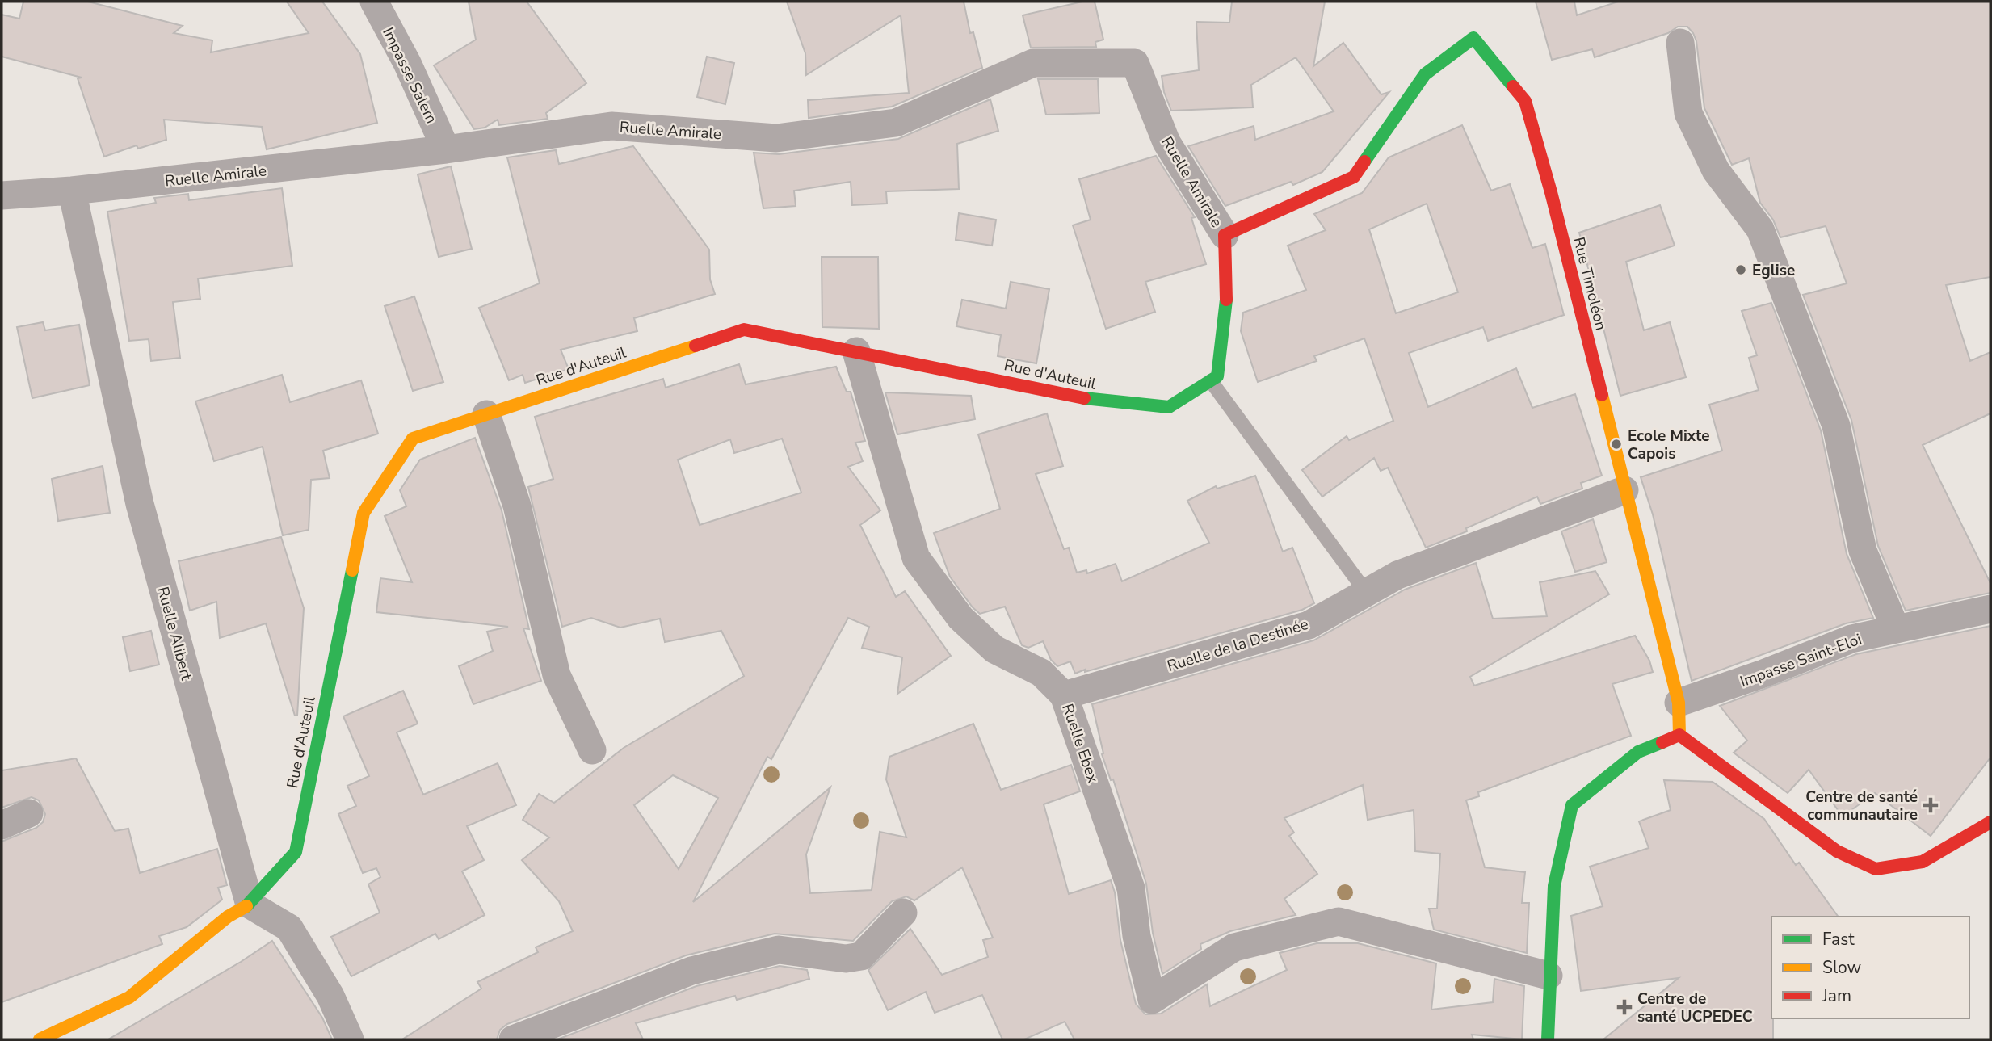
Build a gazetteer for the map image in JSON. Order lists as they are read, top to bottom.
{
  "streets": {
    "street": [
      "Impasse Salem",
      "Ruelle Amirale",
      "Rue Timoléon",
      "Rue d'Auteuil",
      "Ruelle Alibert",
      "Ruelle de la Destinée",
      "Impasse Saint-Eloi",
      "Ruelle Ebex"
    ]
  },
  "crossings": [
    ["Impasse Salem", "Ruelle Amirale"],
    ["Ruelle Amirale", "Rue Timoléon"],
    ["Ruelle Amirale", "Ruelle Alibert"],
    ["Rue Timoléon", "Ruelle de la Destinée"],
    ["Rue Timoléon", "Impasse Saint-Eloi"],
    ["Rue d'Auteuil", "Ruelle Alibert"],
    ["Rue d'Auteuil", "Ruelle Ebex"],
    ["Ruelle de la Destinée", "Ruelle Ebex"]
  ],
  "places": {
    "other": ["Eglise", "Ecole Mixte Capois"],
    "health": ["Centre de santé communautaire", "Centre de santé UCPEDEC"]
  },
  "legend": ["Fast", "Slow", "Jam"]
}
